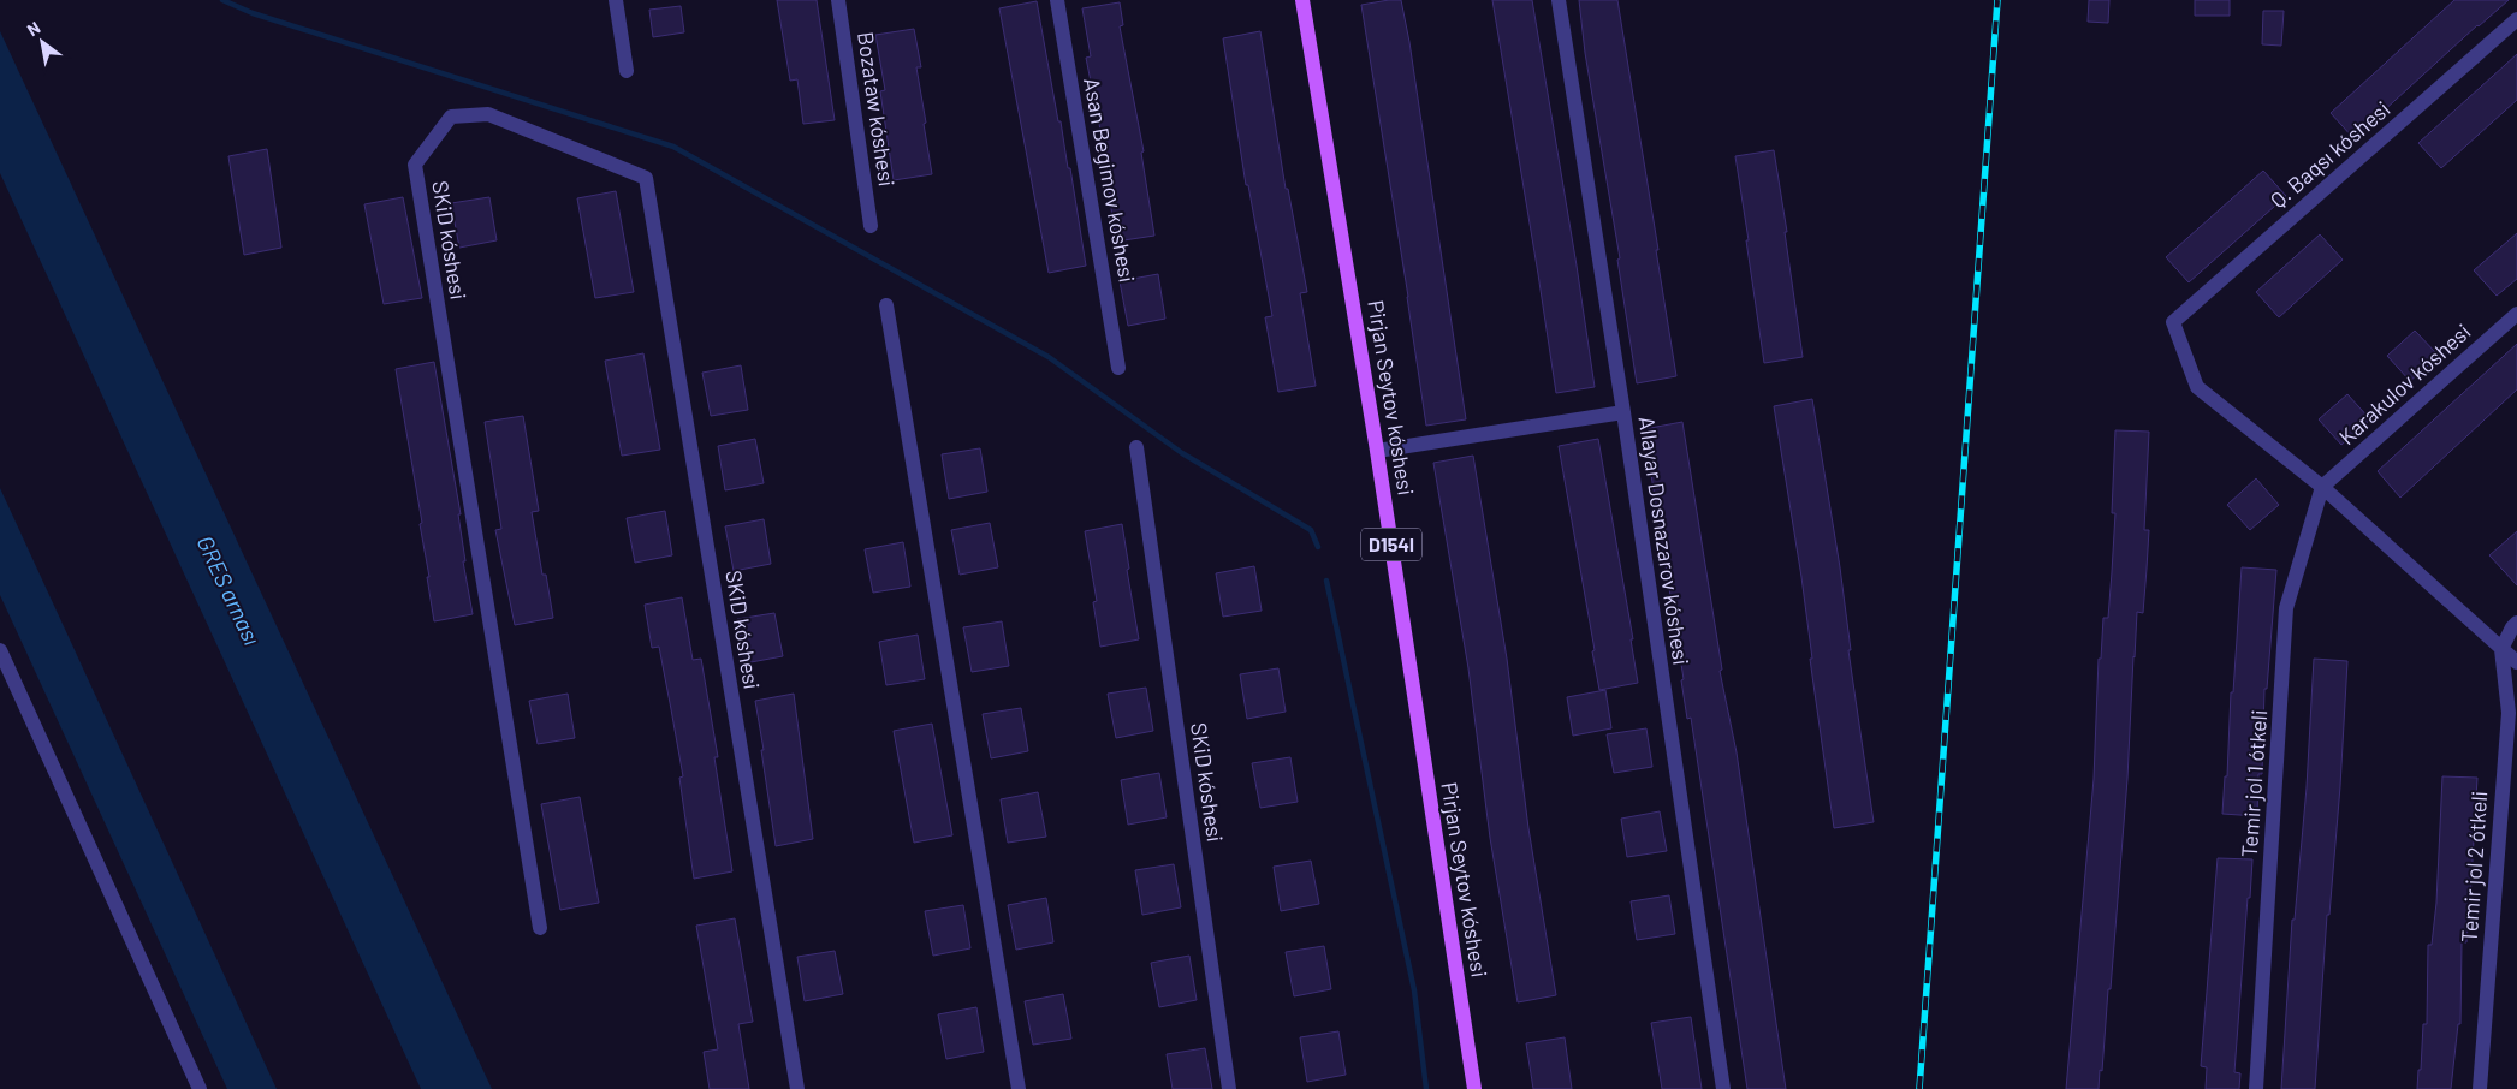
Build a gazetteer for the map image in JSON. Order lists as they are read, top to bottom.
{
  "streets": {
    "main road": ["Pirjan Seytov kóshesi", "D154l"],
    "street": [
      "Bozataw kóshesi",
      "Q. Baqsı kóshesi",
      "Asan Begimov kóshesi",
      "SKiD kóshesi",
      "Karakulov kóshesi",
      "Allayar Dosnazarov kóshesi",
      "Temir jol 1 ótkeli",
      "Temir jol 2 ótkeli"
    ]
  },
  "crossings": [
    ["Q. Baqsı kóshesi", "Karakulov kóshesi"],
    ["Q. Baqsı kóshesi", "Temir jol 1 ótkeli"],
    ["Karakulov kóshesi", "Temir jol 1 ótkeli"]
  ],
  "water": ["GRES arnası"],
  "north": "top left"
}
